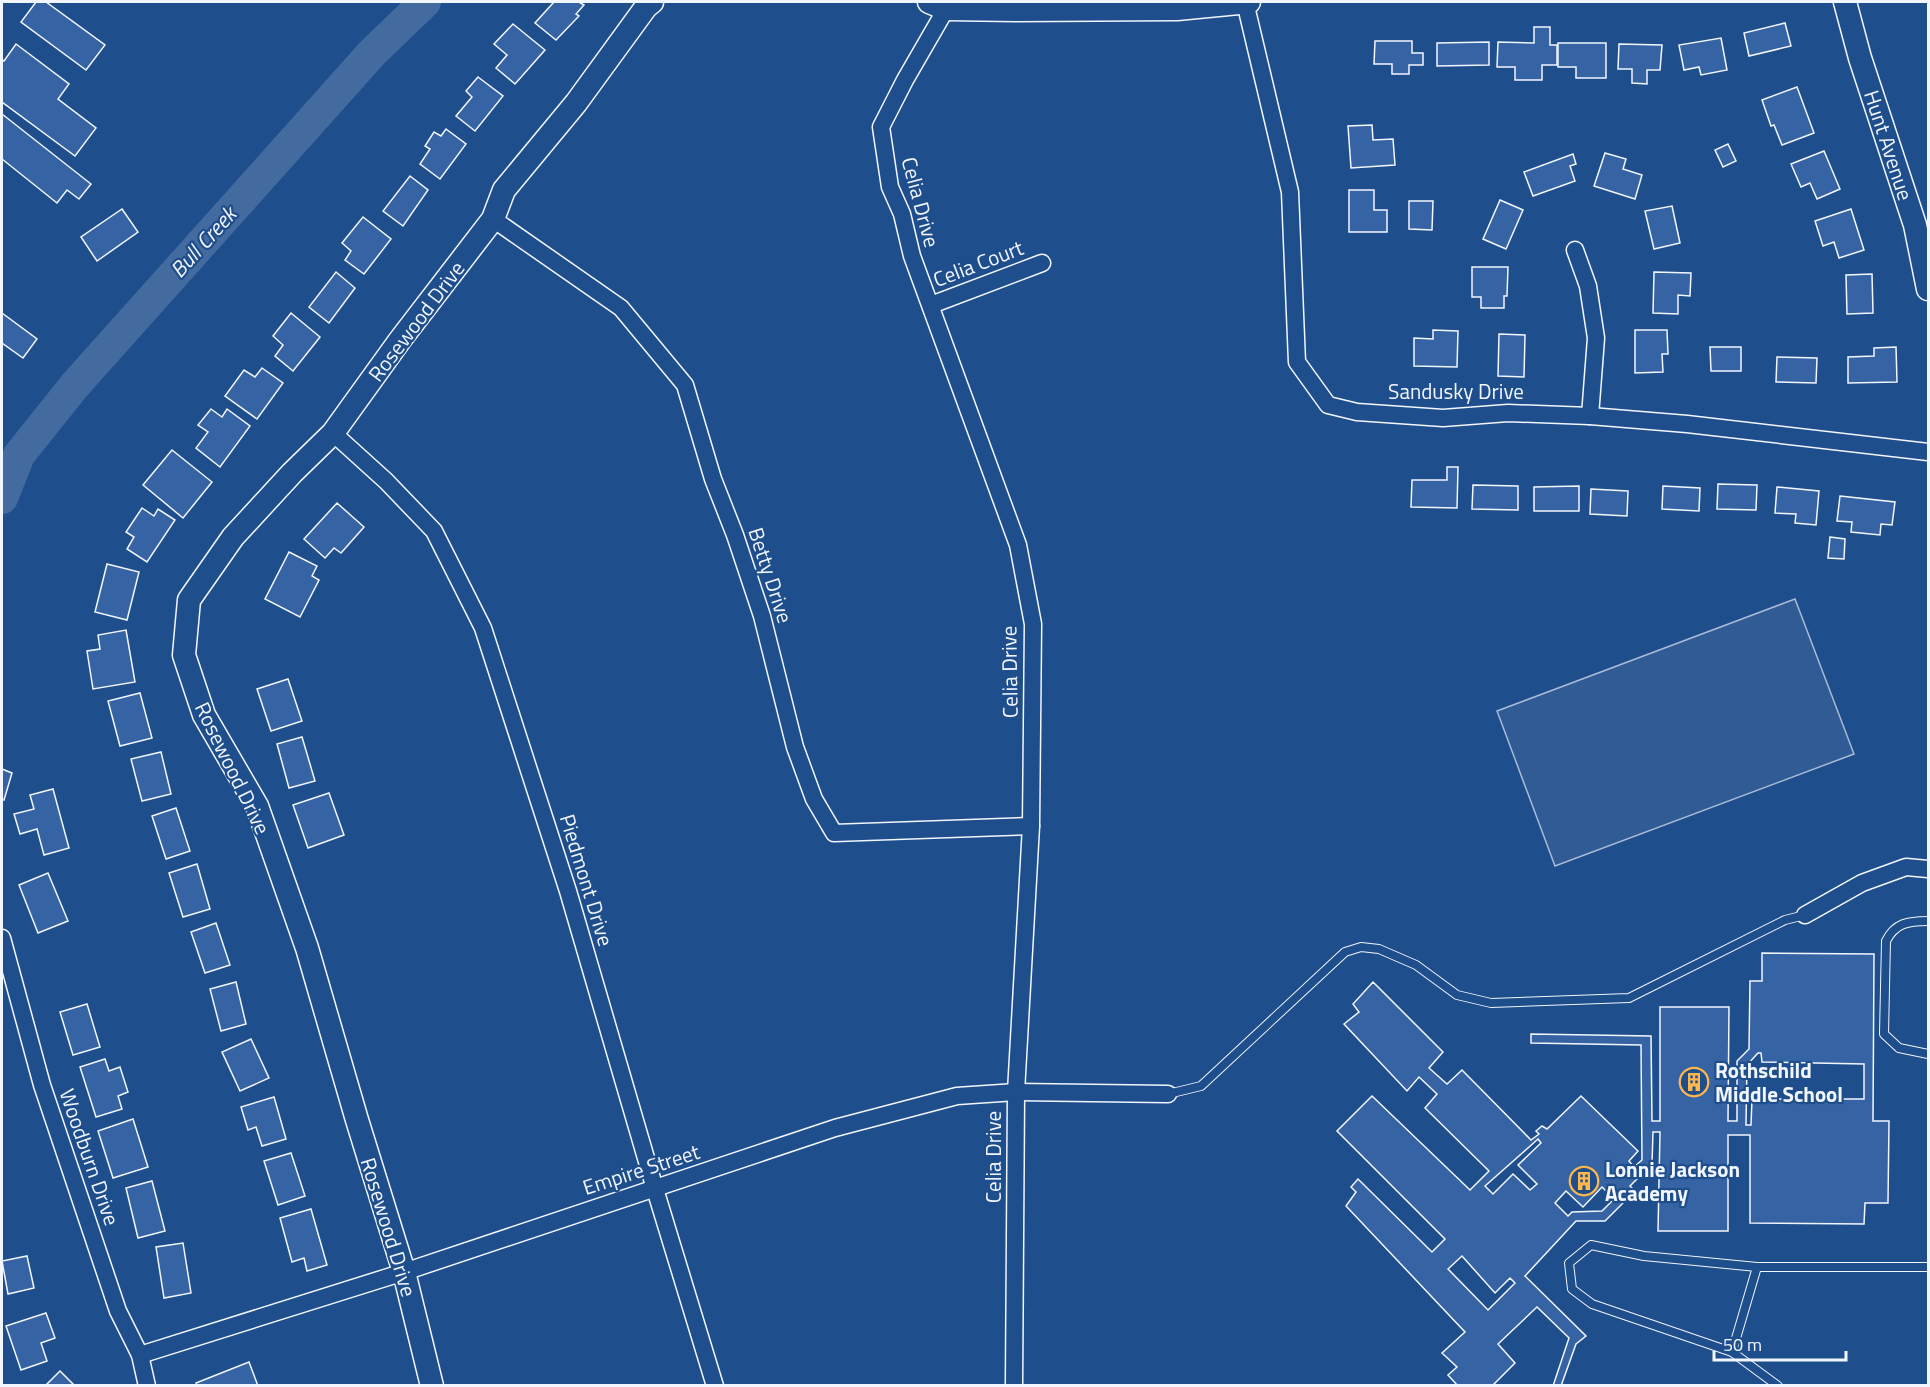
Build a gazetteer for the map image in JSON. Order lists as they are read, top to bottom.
{
  "streets": {
    "street": [
      "Hunt Avenue",
      "Celia Drive",
      "Celia Court",
      "Rosewood Drive",
      "Sandusky Drive",
      "Betty Drive",
      "Piedmont Drive",
      "Woodburn Drive",
      "Empire Street"
    ]
  },
  "crossings": [
    ["Celia Drive", "Celia Court"],
    ["Celia Drive", "Betty Drive"],
    ["Celia Drive", "Empire Street"],
    ["Rosewood Drive", "Betty Drive"],
    ["Rosewood Drive", "Piedmont Drive"],
    ["Rosewood Drive", "Empire Street"],
    ["Piedmont Drive", "Empire Street"],
    ["Woodburn Drive", "Empire Street"]
  ],
  "water": ["Bull Creek"],
  "places": {
    "building": ["Rothschild Middle School", "Lonnie Jackson Academy"]
  },
  "scale_bar": "50 m"
}
